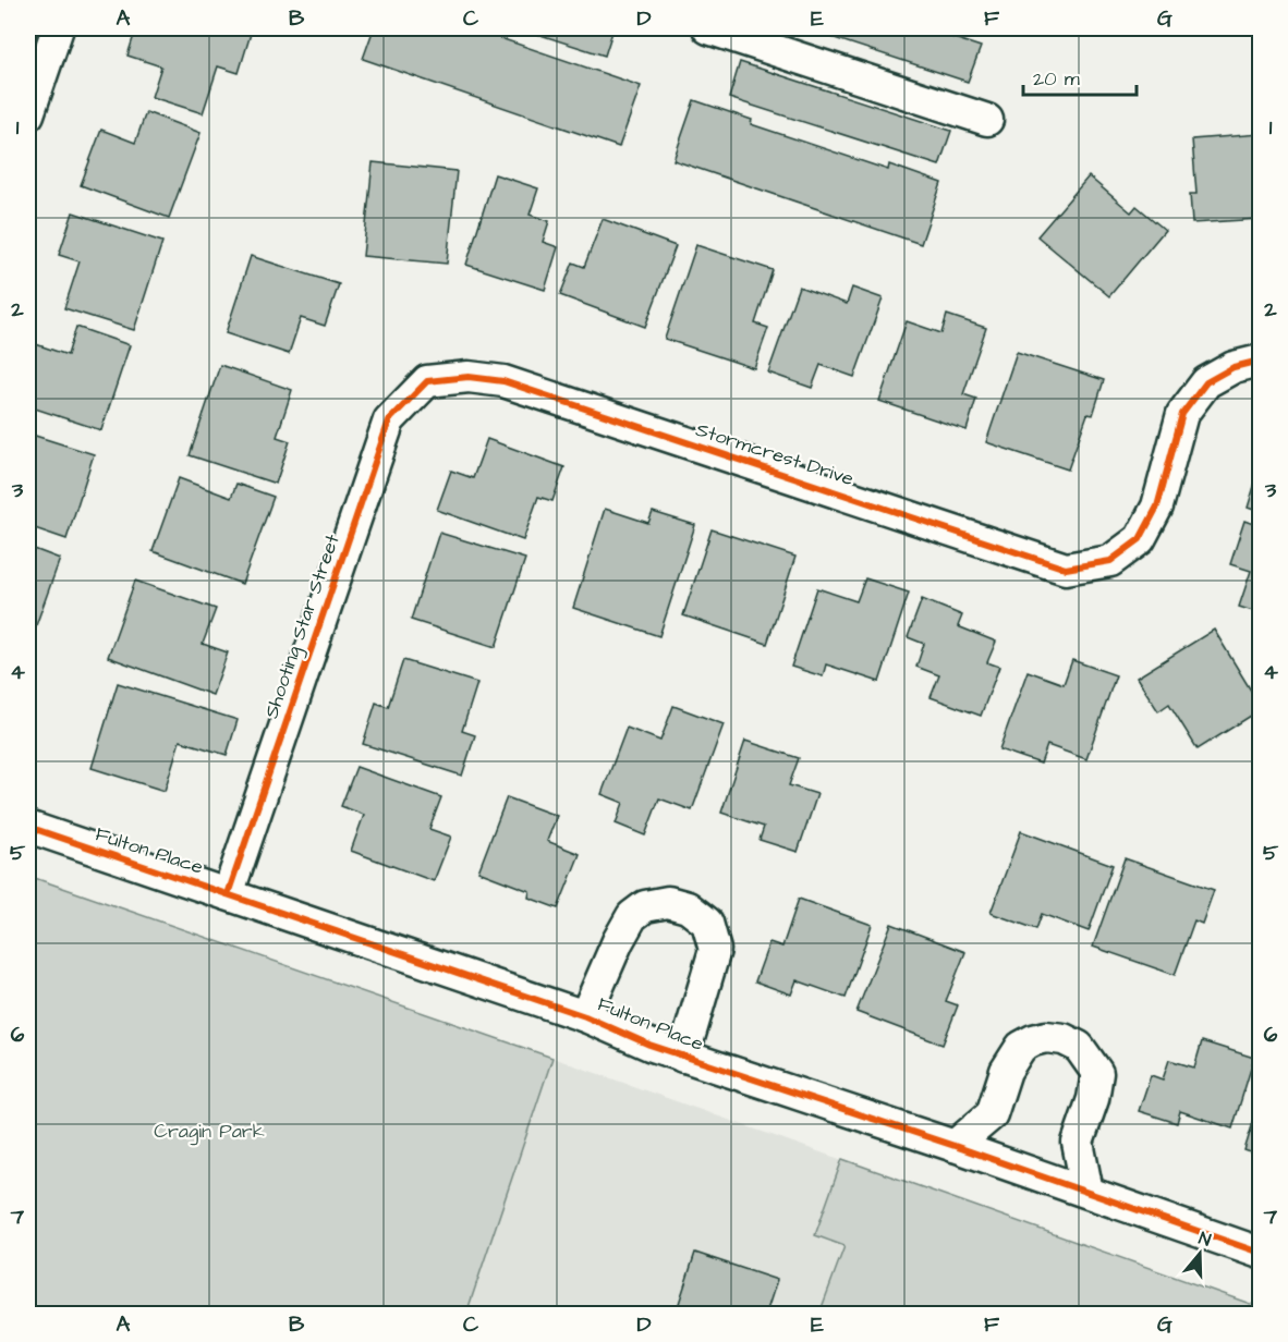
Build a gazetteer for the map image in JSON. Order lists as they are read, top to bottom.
{
  "streets": {
    "street": ["Stormcrest Drive", "Shooting Star Street", "Fulton Place"]
  },
  "crossings": [
    ["Stormcrest Drive", "Shooting Star Street"],
    ["Shooting Star Street", "Fulton Place"]
  ],
  "parks": ["Cragin Park"],
  "scale_bar": "20 m",
  "north": "top",
  "grid": {
    "columns": [
      "A",
      "B",
      "C",
      "D",
      "E",
      "F",
      "G"
    ],
    "rows": [
      "1",
      "2",
      "3",
      "4",
      "5",
      "6",
      "7"
    ]
  }
}
